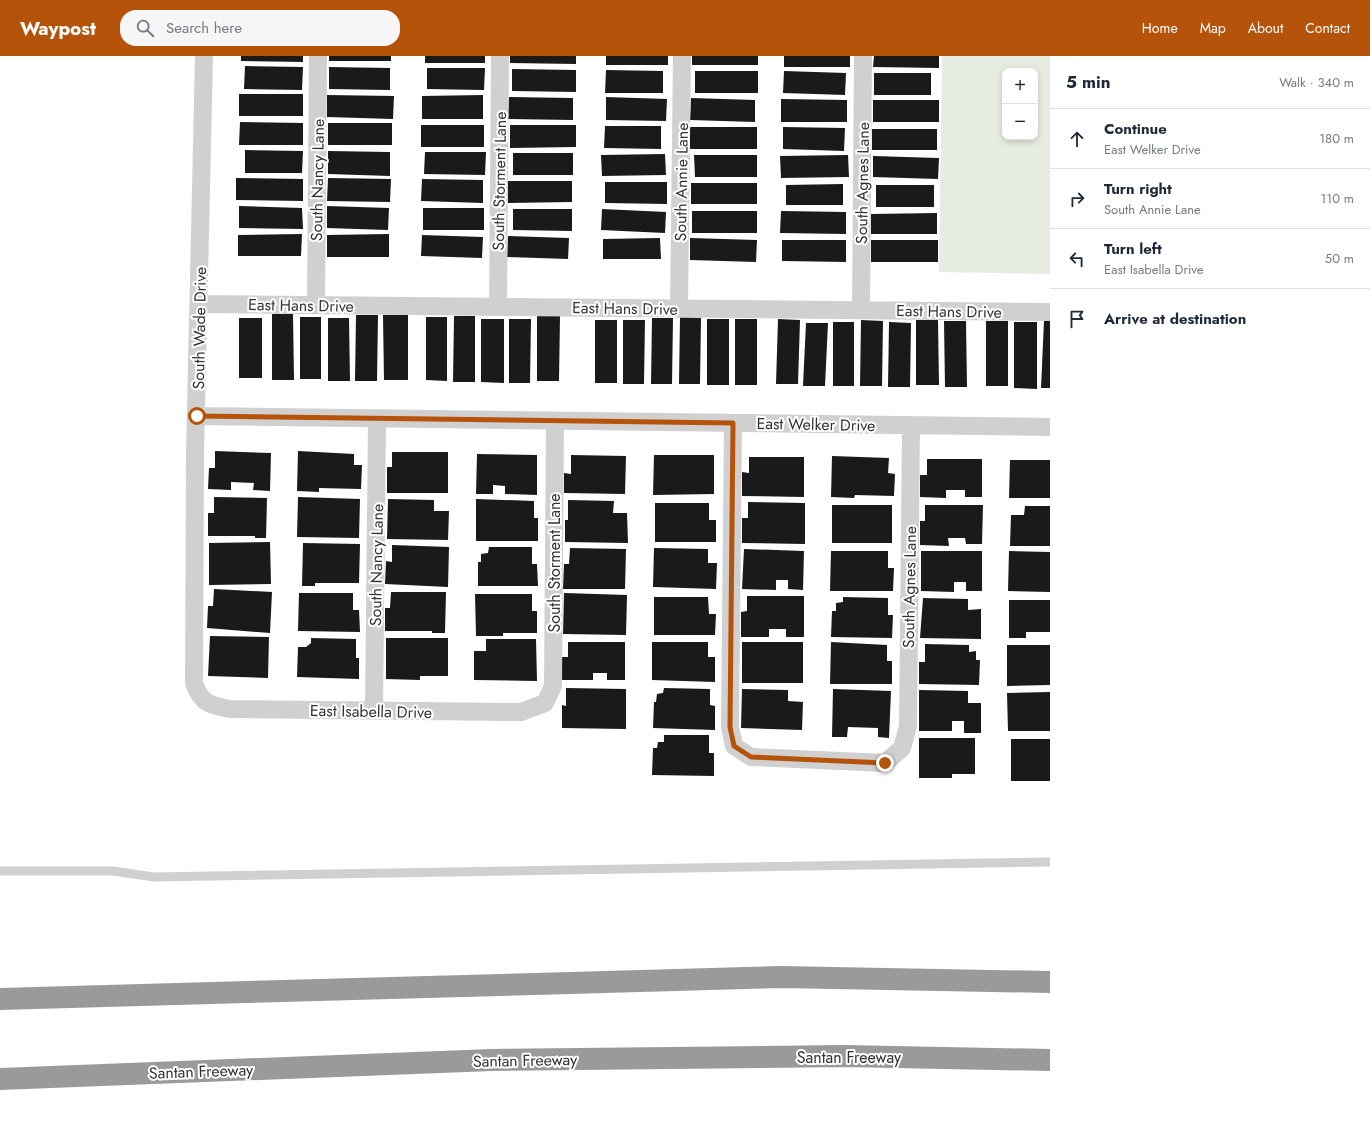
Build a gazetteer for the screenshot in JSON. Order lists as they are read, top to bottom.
{
  "streets": {
    "highway": ["Santan Freeway"],
    "street": [
      "South Nancy Lane",
      "South Storment Lane",
      "South Annie Lane",
      "South Agnes Lane",
      "East Hans Drive",
      "South Wade Drive",
      "East Welker Drive",
      "East Isabella Drive"
    ]
  },
  "crossings": [
    ["South Nancy Lane", "East Hans Drive"],
    ["South Nancy Lane", "East Welker Drive"],
    ["South Nancy Lane", "East Isabella Drive"],
    ["South Storment Lane", "East Hans Drive"],
    ["South Storment Lane", "East Welker Drive"],
    ["South Storment Lane", "East Isabella Drive"],
    ["South Annie Lane", "East Hans Drive"],
    ["South Agnes Lane", "East Hans Drive"],
    ["South Agnes Lane", "East Welker Drive"],
    ["East Hans Drive", "South Wade Drive"],
    ["South Wade Drive", "East Welker Drive"],
    ["South Wade Drive", "East Isabella Drive"]
  ],
  "page": {
    "header": "Waypost",
    "search": "Search here",
    "nav": [
      "Home",
      "Map",
      "About",
      "Contact"
    ],
    "heading": ["5 min", "Walk · 340 m"],
    "map_buttons": ["+", "−"],
    "list": [
      ["Continue", "East Welker Drive", "180 m"],
      ["Turn right", "South Annie Lane", "110 m"],
      ["Turn left", "East Isabella Drive", "50 m"],
      "Arrive at destination"
    ]
  }
}
